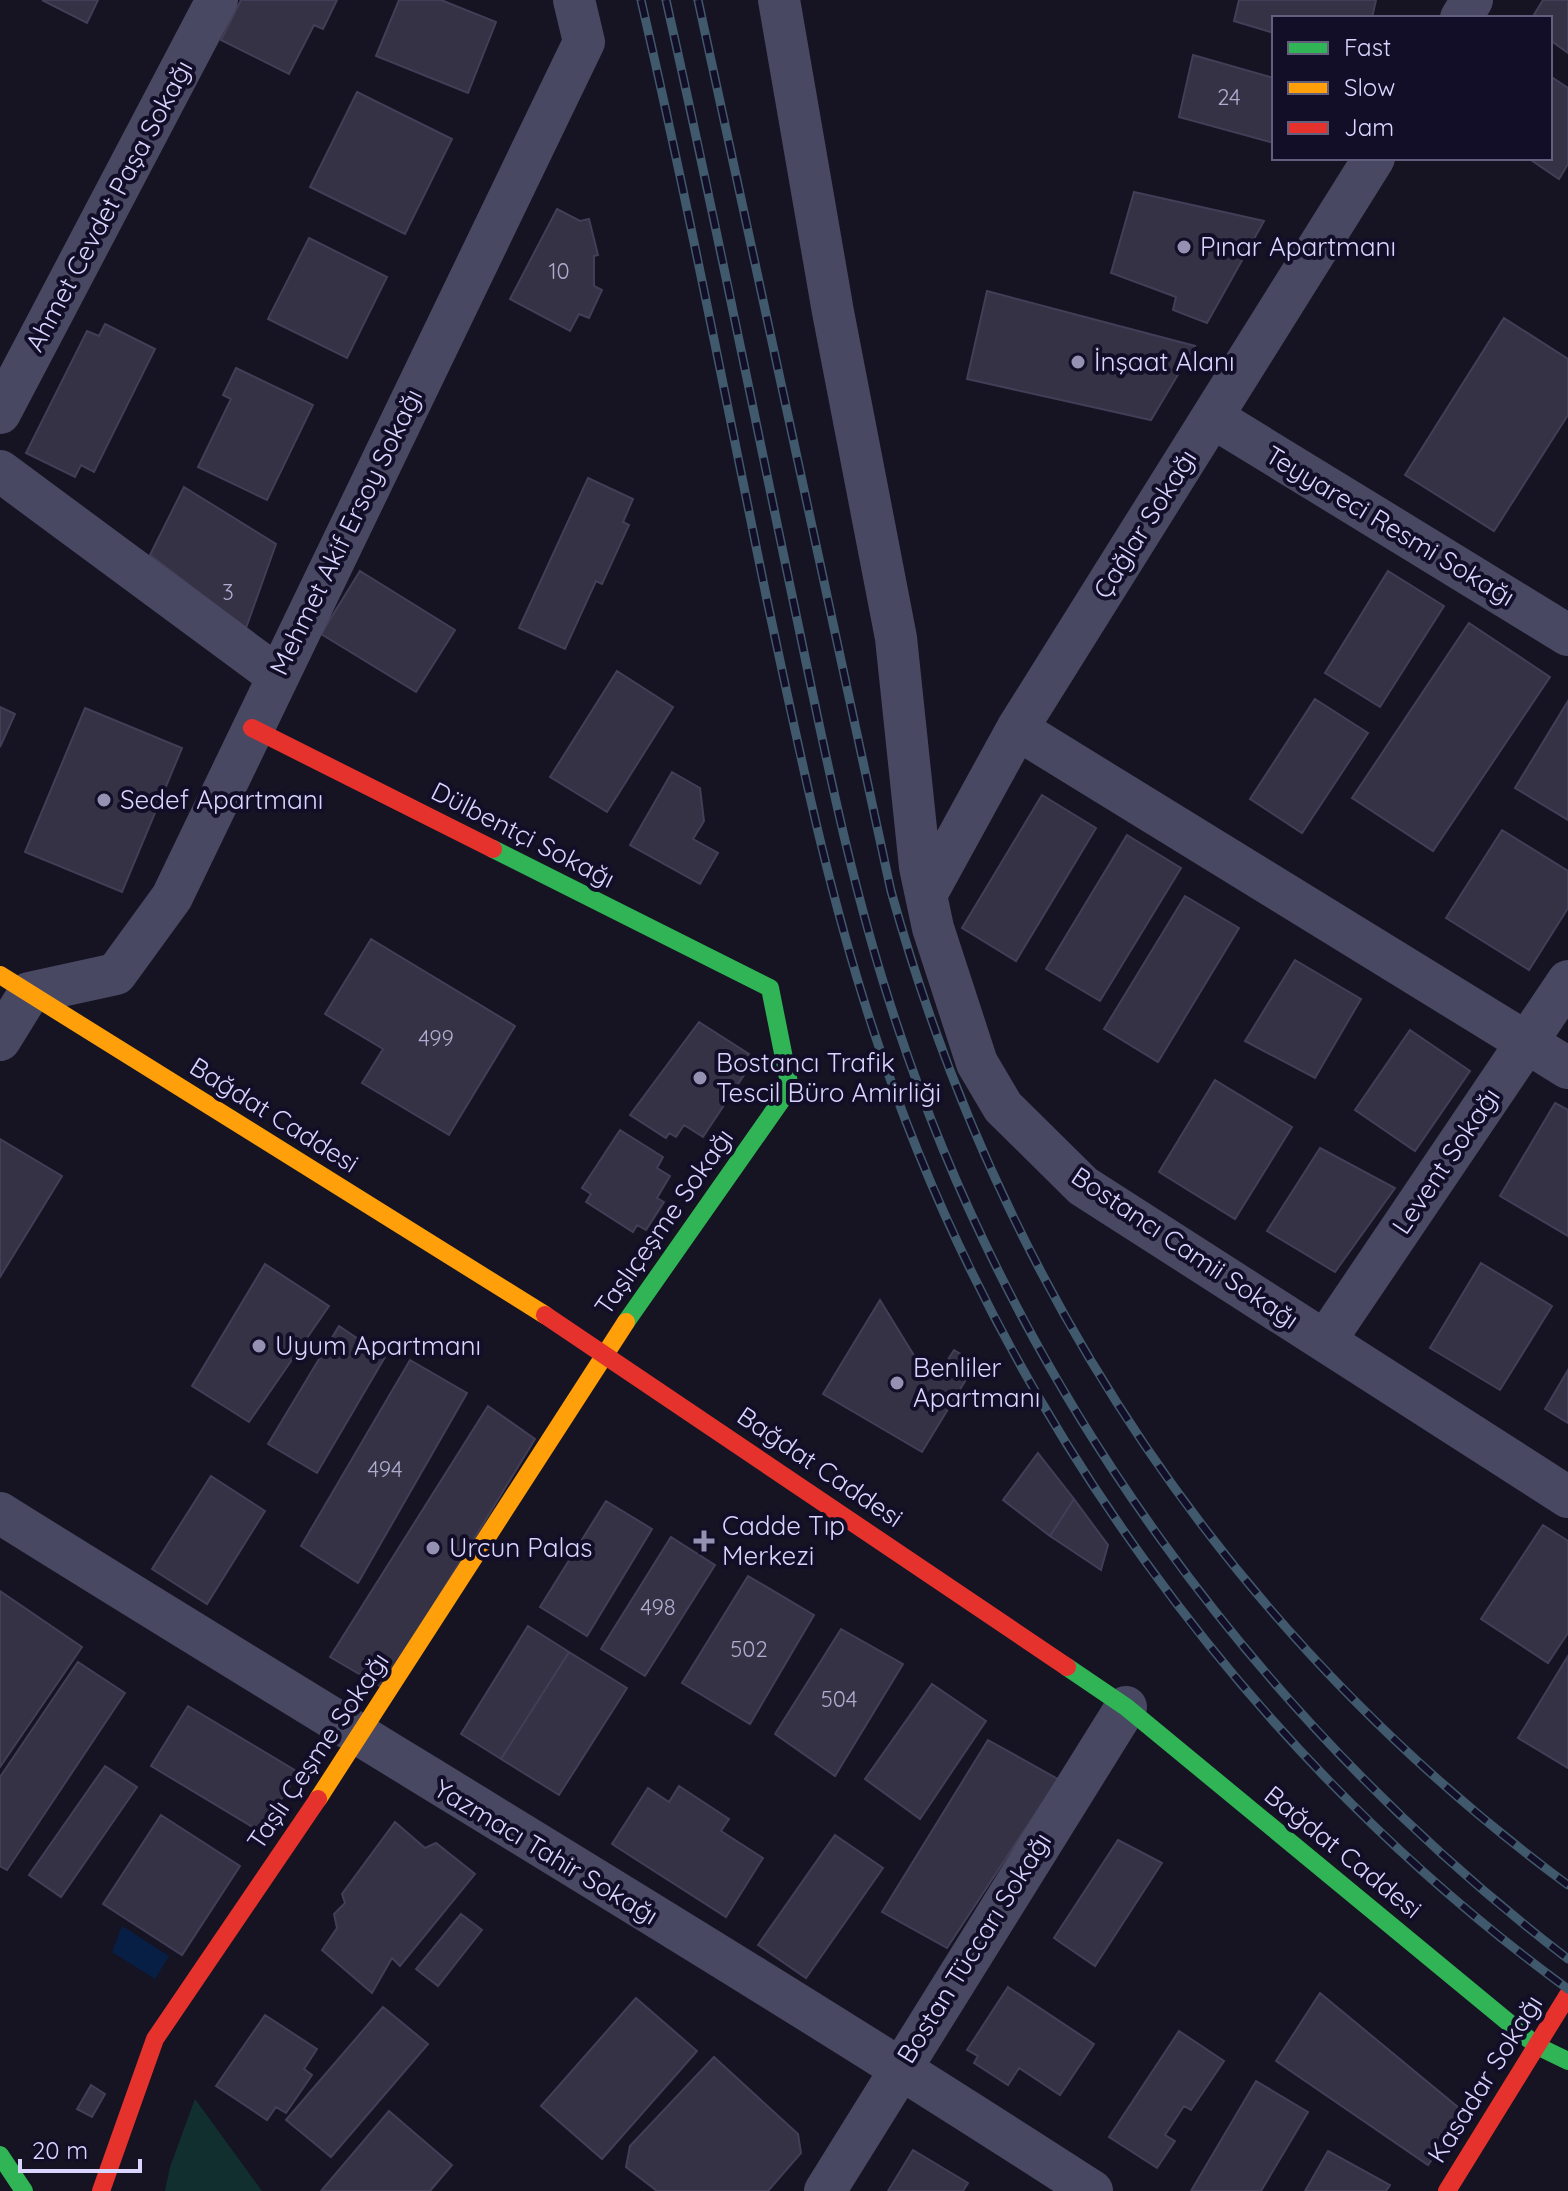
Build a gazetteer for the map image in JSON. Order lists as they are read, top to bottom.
{
  "streets": {
    "main road": [
      "Dülbentçi Sokağı",
      "Bağdat Caddesi",
      "Taşlıçeşme Sokağı",
      "Taşlı Çeşme Sokağı",
      "Kasadar Sokağı"
    ],
    "street": [
      "Ahmet Cevdet Paşa Sokağı",
      "Çağlar Sokağı",
      "Teyyareci Resmi Sokağı",
      "Mehmet Akif Ersoy Sokağı",
      "Levent Sokağı",
      "Bostancı Camii Sokağı",
      "Yazmacı Tahir Sokağı",
      "Bostan Tüccarı Sokağı"
    ]
  },
  "crossings": [
    ["Çağlar Sokağı", "Teyyareci Resmi Sokağı"],
    ["Çağlar Sokağı", "Bostancı Camii Sokağı"],
    ["Mehmet Akif Ersoy Sokağı", "Dülbentçi Sokağı"],
    ["Mehmet Akif Ersoy Sokağı", "Bağdat Caddesi"],
    ["Dülbentçi Sokağı", "Taşlıçeşme Sokağı"],
    ["Bağdat Caddesi", "Taşlıçeşme Sokağı"],
    ["Bağdat Caddesi", "Taşlı Çeşme Sokağı"],
    ["Bağdat Caddesi", "Bostan Tüccarı Sokağı"],
    ["Bağdat Caddesi", "Kasadar Sokağı"],
    ["Levent Sokağı", "Bostancı Camii Sokağı"],
    ["Taşlıçeşme Sokağı", "Taşlı Çeşme Sokağı"],
    ["Taşlı Çeşme Sokağı", "Yazmacı Tahir Sokağı"],
    ["Yazmacı Tahir Sokağı", "Bostan Tüccarı Sokağı"]
  ],
  "places": {
    "other": [
      "Pınar Apartmanı",
      "İnşaat Alanı",
      "Sedef Apartmanı",
      "Bostancı Trafik Tescil Büro Amirliği",
      "Uyum Apartmanı",
      "Benliler Apartmanı",
      "Urcun Palas"
    ],
    "health": ["Cadde Tıp Merkezi"]
  },
  "house_numbers": [
    "24",
    "10",
    "3",
    "499",
    "494",
    "498",
    "502",
    "504"
  ],
  "legend": ["Fast", "Slow", "Jam"],
  "scale_bar": "20 m"
}
